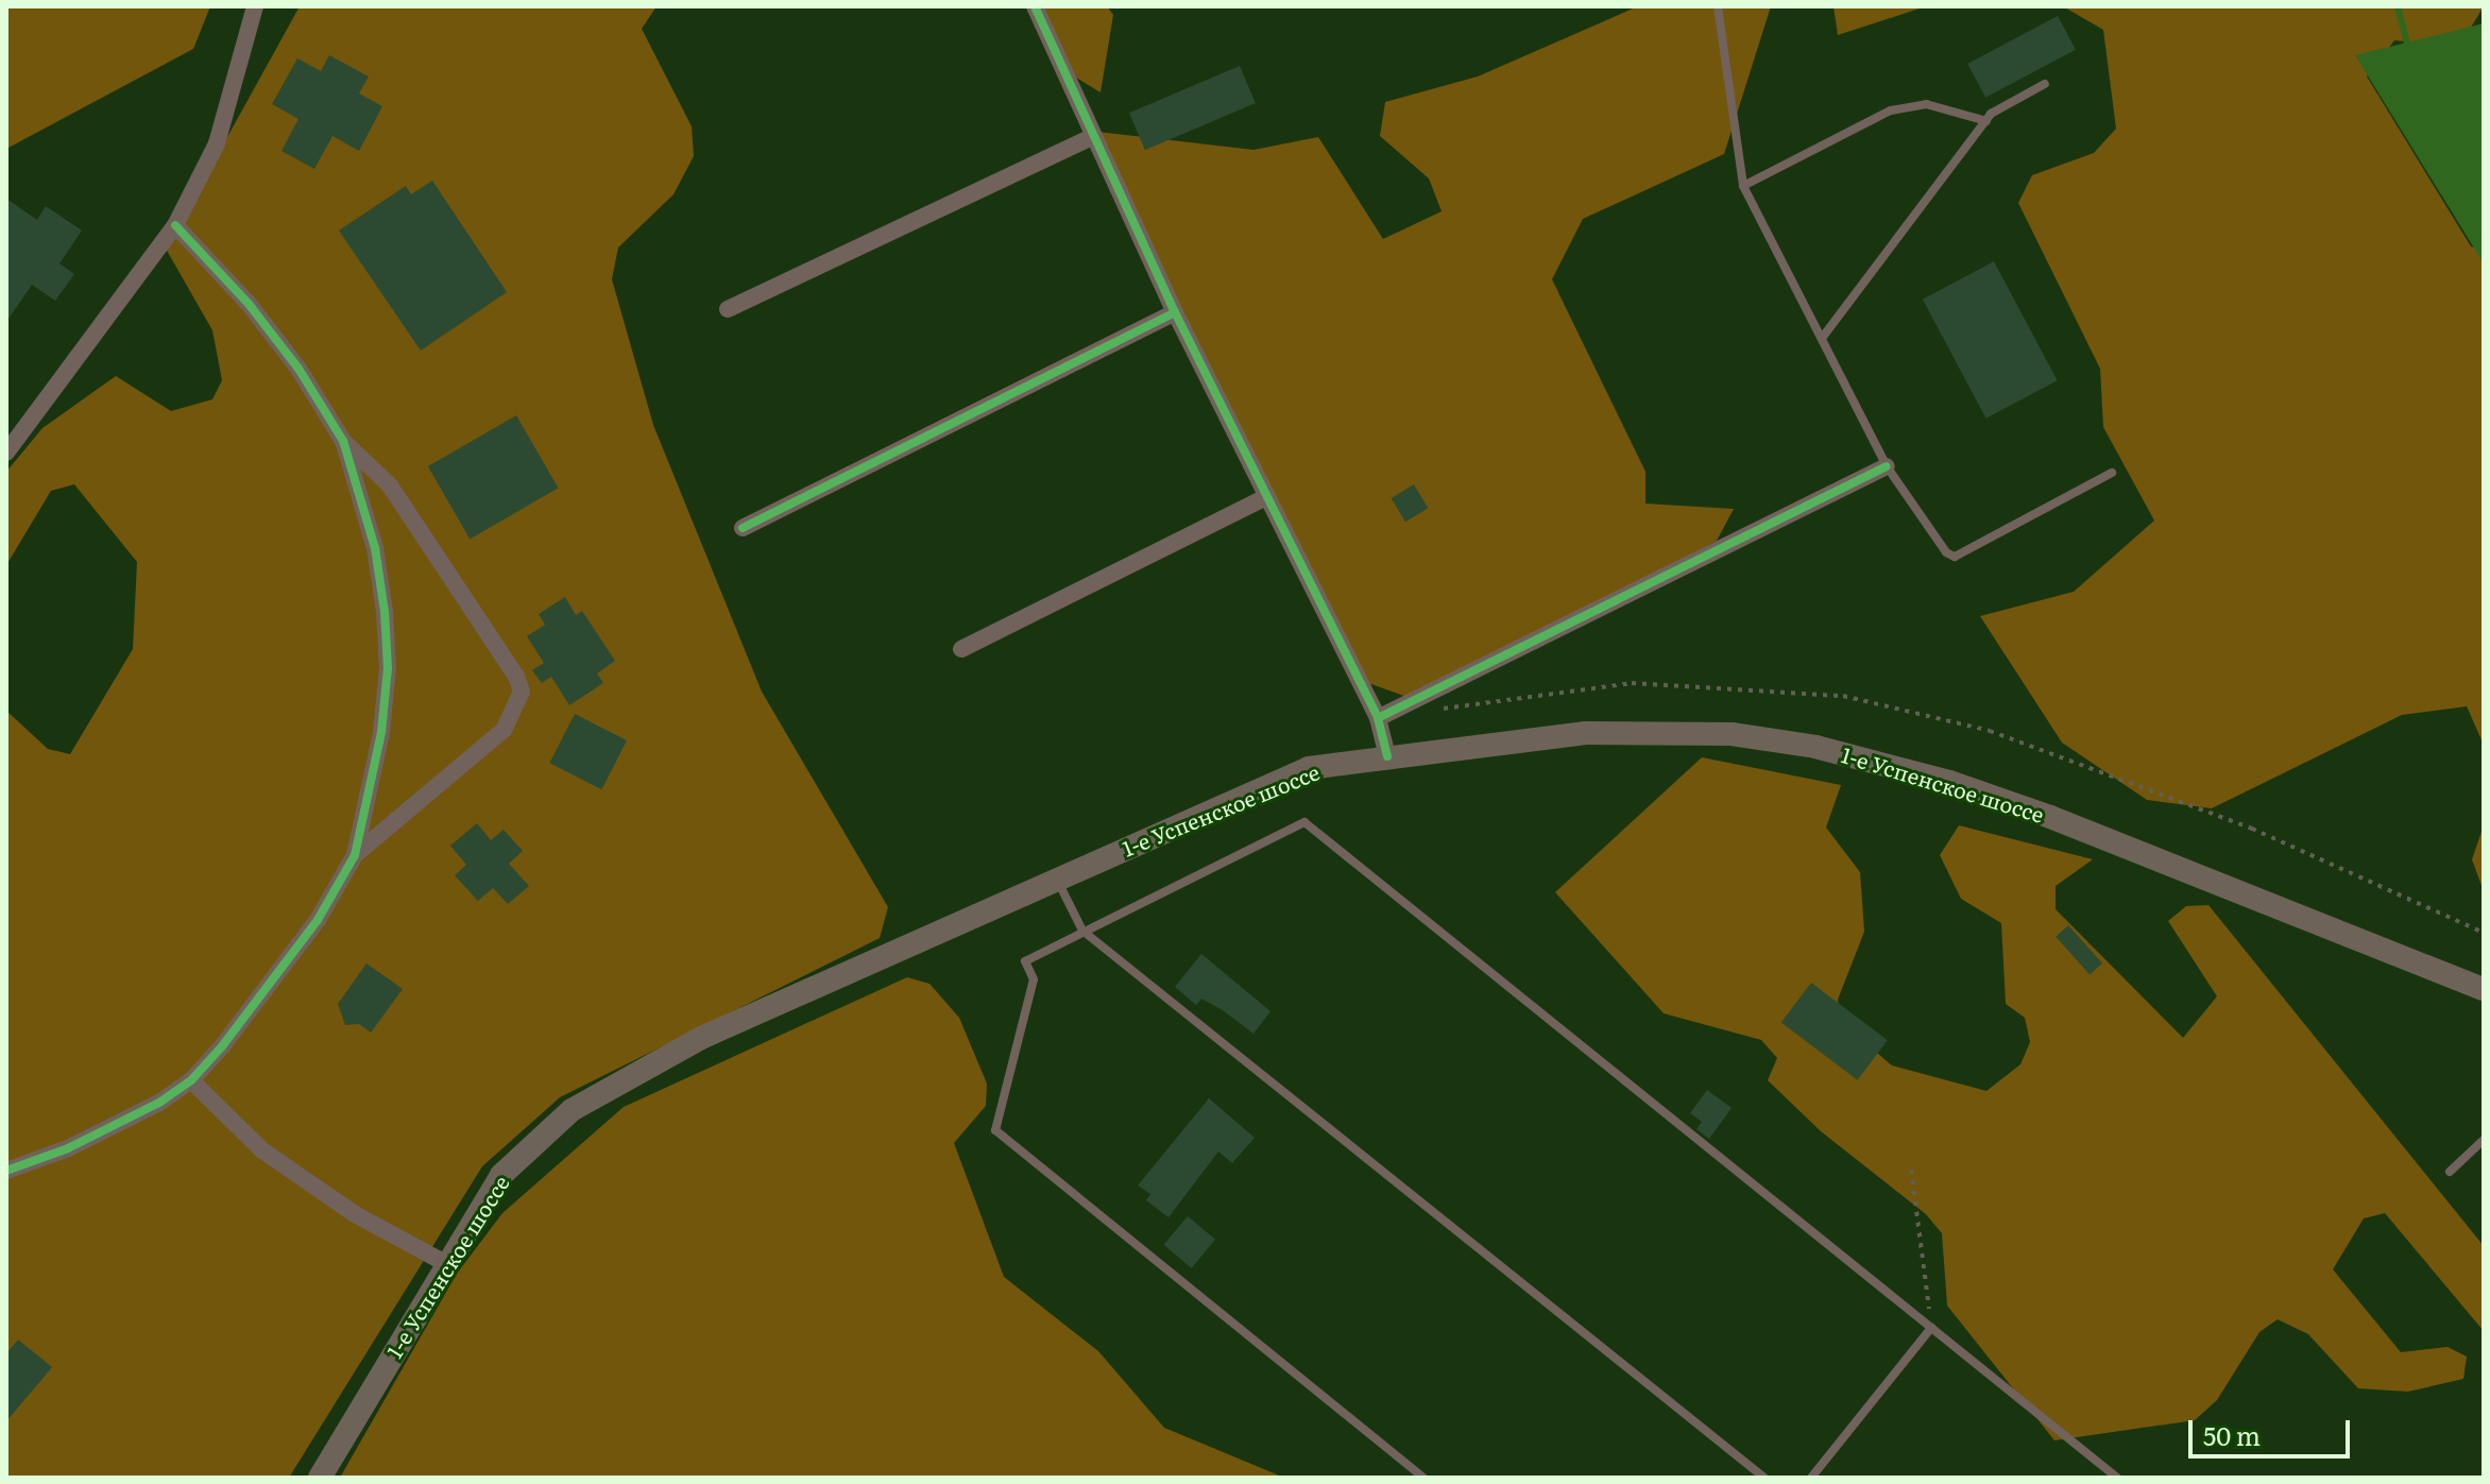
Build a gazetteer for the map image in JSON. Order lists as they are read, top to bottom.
{
  "streets": {
    "main road": ["1-е Успенское шоссе"]
  },
  "scale_bar": "50 m"
}
